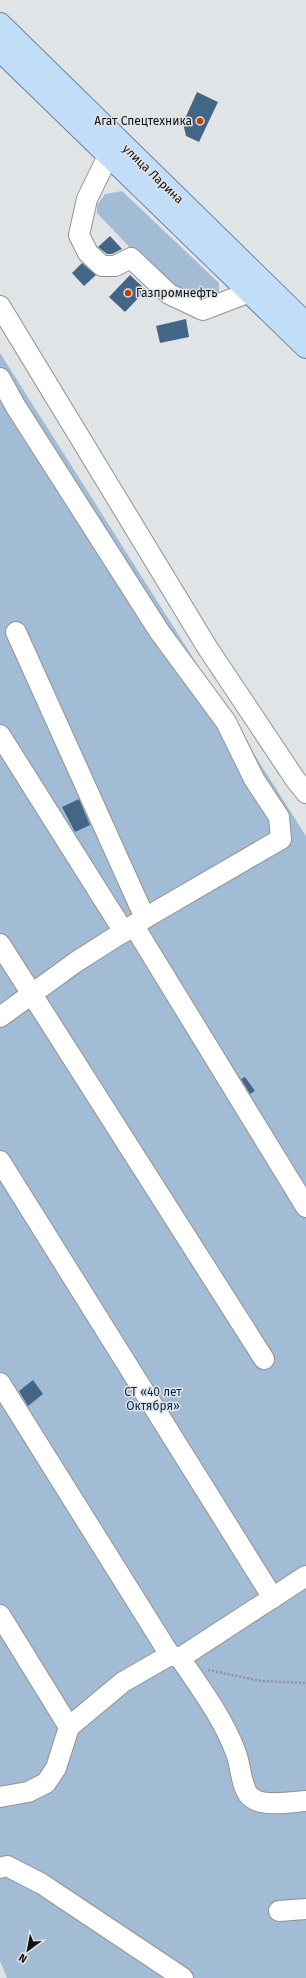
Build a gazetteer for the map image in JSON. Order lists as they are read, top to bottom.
{
  "streets": {
    "main road": ["улица Ларина"]
  },
  "parks": ["СТ «40 лет Октября»"],
  "places": ["Агат Спецтехника", "Газпромнефть"],
  "north": "bottom left"
}
